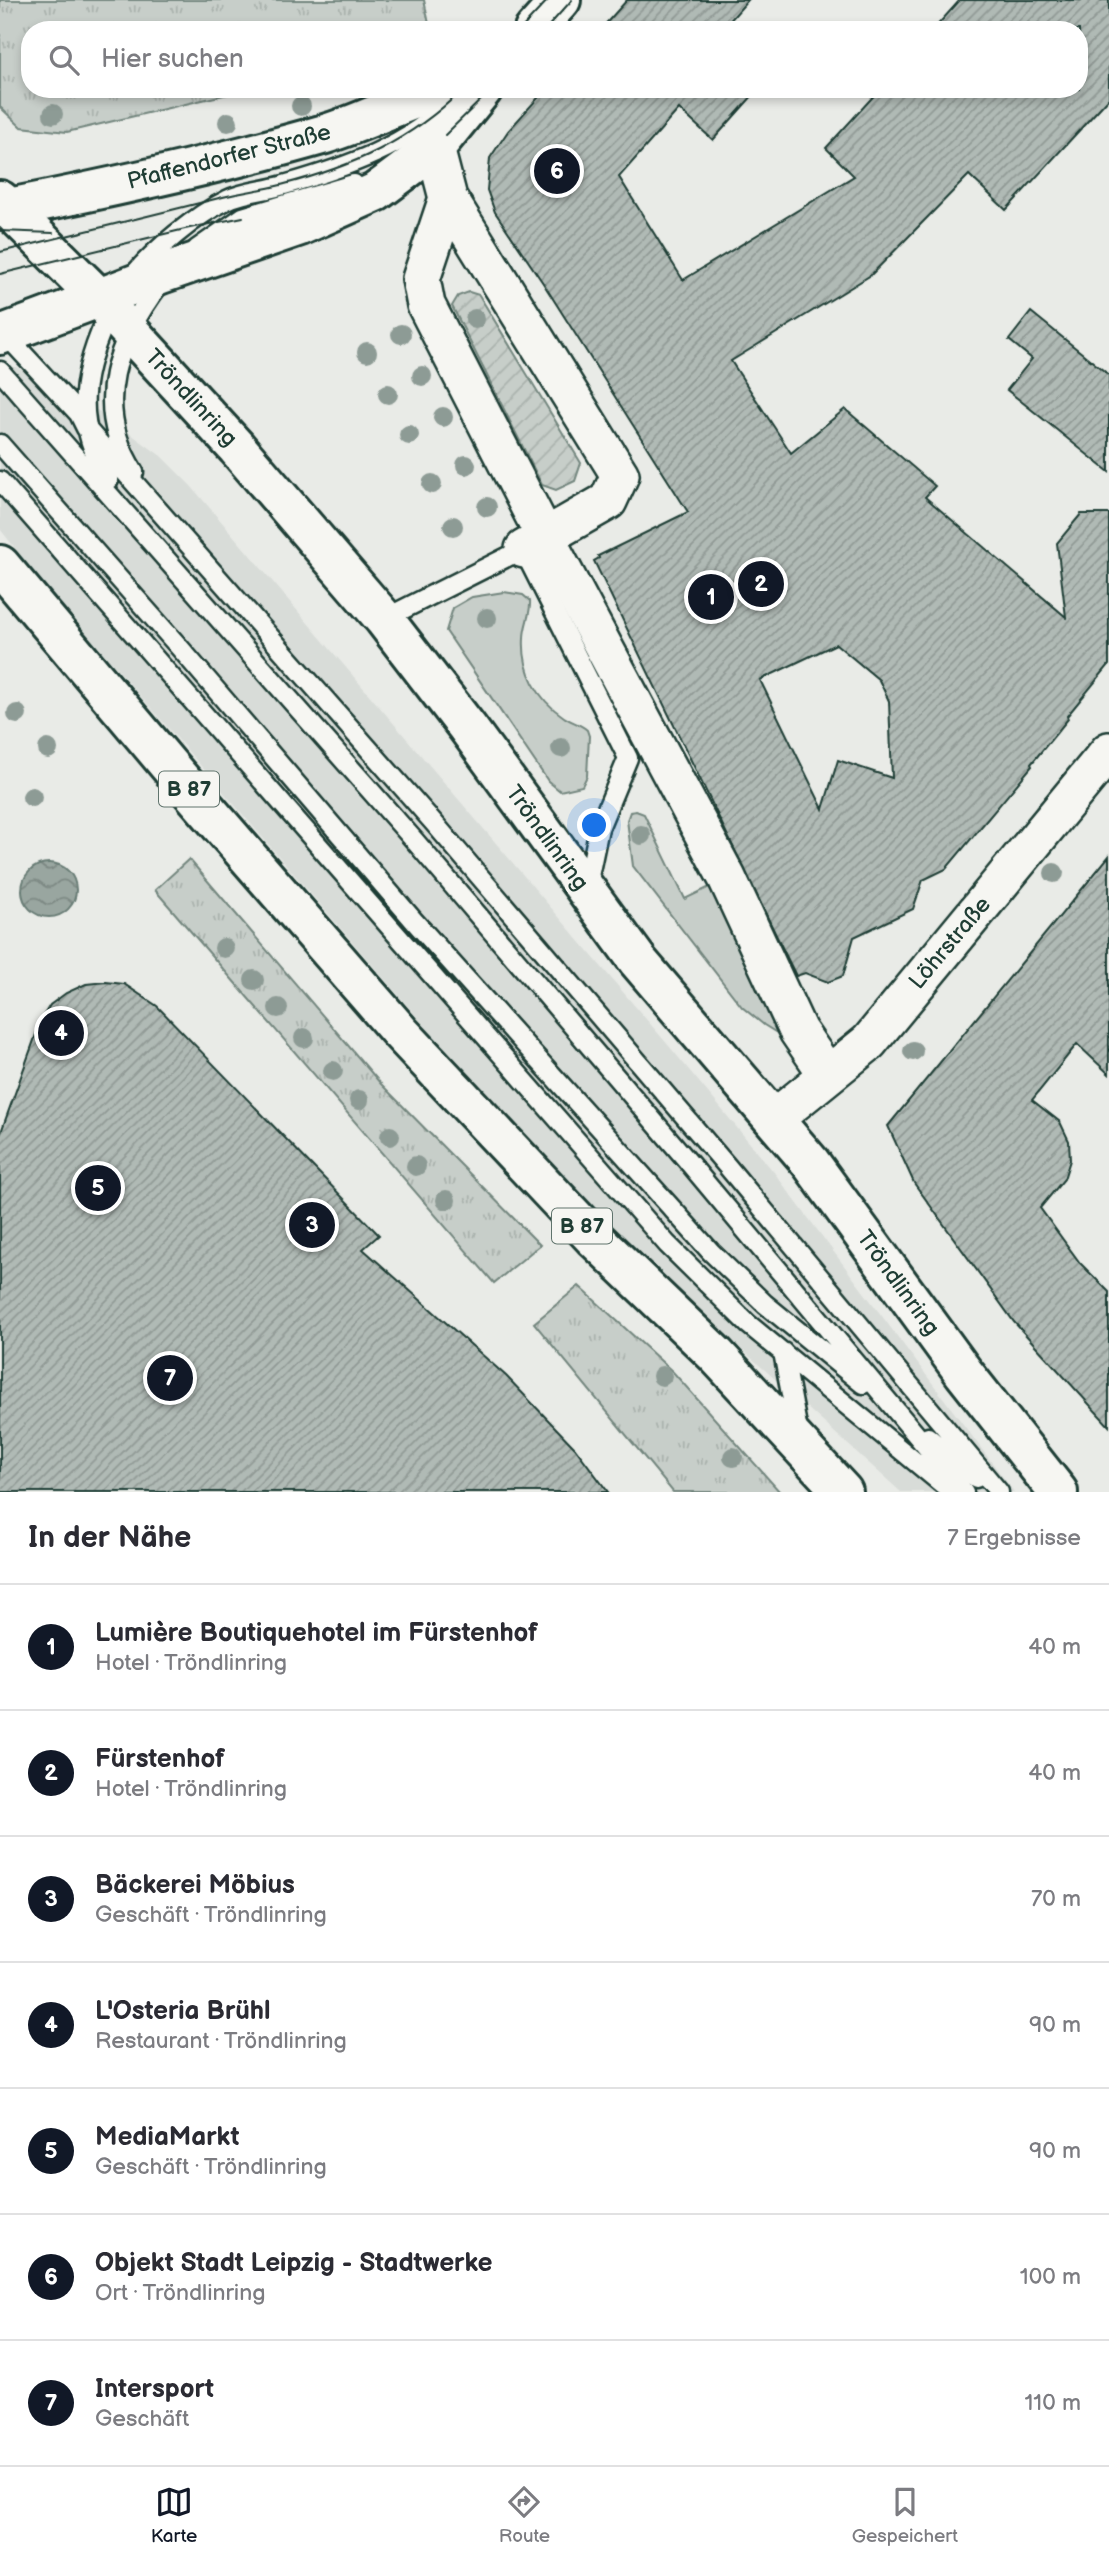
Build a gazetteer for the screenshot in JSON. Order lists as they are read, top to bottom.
{
  "streets": {
    "main road": ["Pfaffendorfer Straße", "Tröndlinring", "B 87"],
    "street": ["Löhrstraße"]
  },
  "crossings": [
    ["Pfaffendorfer Straße", "Tröndlinring"],
    ["Tröndlinring", "Löhrstraße"]
  ],
  "page": {
    "search": "Hier suchen",
    "pins": [
      "6",
      "2",
      "1",
      "4",
      "5",
      "3",
      "7"
    ],
    "heading": ["In der Nähe", "7 Ergebnisse"],
    "list": [
      {
        "mark": "1",
        "name": "Lumière Boutiquehotel im Fürstenhof",
        "note": "Hotel · Tröndlinring",
        "value": "40 m"
      },
      {
        "mark": "2",
        "name": "Fürstenhof",
        "note": "Hotel · Tröndlinring",
        "value": "40 m"
      },
      {
        "mark": "3",
        "name": "Bäckerei Möbius",
        "note": "Geschäft · Tröndlinring",
        "value": "70 m"
      },
      {
        "mark": "4",
        "name": "L'Osteria Brühl",
        "note": "Restaurant · Tröndlinring",
        "value": "90 m"
      },
      {
        "mark": "5",
        "name": "MediaMarkt",
        "note": "Geschäft · Tröndlinring",
        "value": "90 m"
      },
      {
        "mark": "6",
        "name": "Objekt Stadt Leipzig - Stadtwerke",
        "note": "Ort · Tröndlinring",
        "value": "100 m"
      },
      {
        "mark": "7",
        "name": "Intersport",
        "note": "Geschäft",
        "value": "110 m"
      }
    ],
    "nav": ["Karte", "Route", "Gespeichert"]
  }
}
